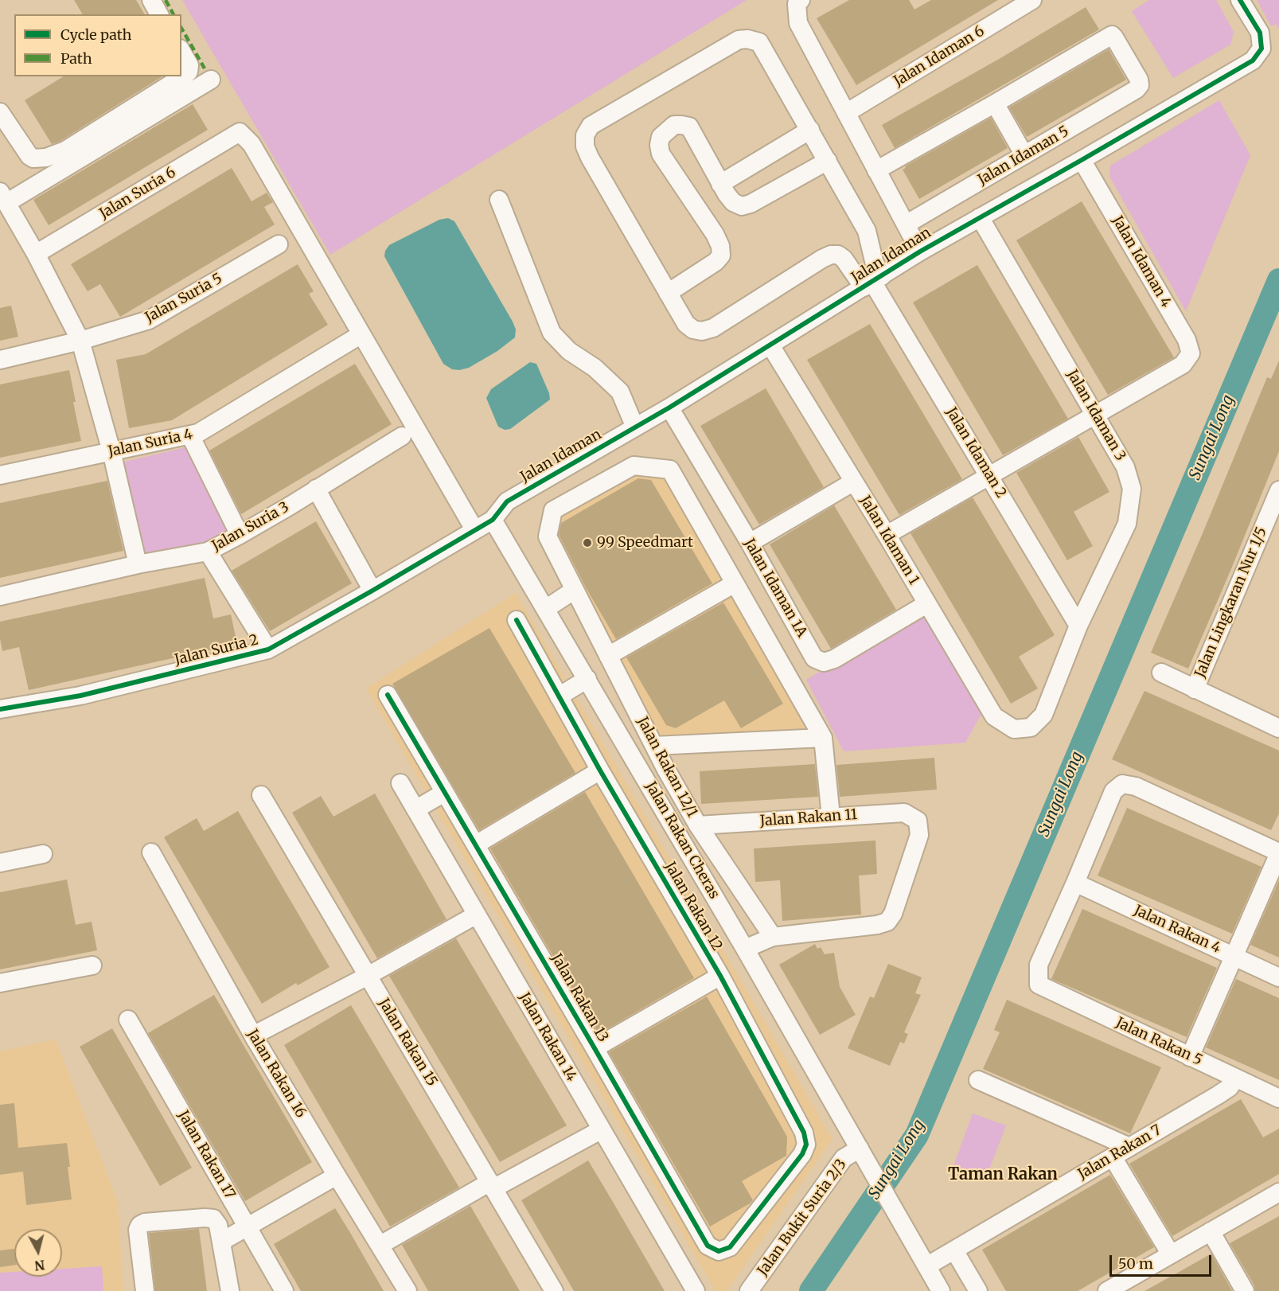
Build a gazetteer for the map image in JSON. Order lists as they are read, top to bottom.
{
  "streets": {
    "street": [
      "Jalan Idaman 6",
      "Jalan Idaman 5",
      "Jalan Suria 6",
      "Jalan Idaman",
      "Jalan Idaman 4",
      "Jalan Suria 5",
      "Jalan Idaman 3",
      "Jalan Suria 4",
      "Jalan Idaman 2",
      "Jalan Suria 3",
      "Jalan Idaman 1",
      "Jalan Idaman 1A",
      "Jalan Lingkaran Nur 1/5",
      "Jalan Suria 2",
      "Jalan Rakan 12/1",
      "Jalan Rakan 11",
      "Jalan Rakan Cheras",
      "Jalan Rakan 12",
      "Jalan Rakan 4",
      "Jalan Rakan 13",
      "Jalan Rakan 14",
      "Jalan Rakan 5",
      "Jalan Rakan 15",
      "Jalan Rakan 16",
      "Jalan Rakan 7",
      "Jalan Rakan 17",
      "Jalan Bukit Suria 2/3"
    ]
  },
  "crossings": [
    ["Jalan Suria 6", "Jalan Suria 4"],
    ["Jalan Idaman", "Jalan Idaman 4"],
    ["Jalan Idaman", "Jalan Idaman 3"],
    ["Jalan Idaman", "Jalan Idaman 2"],
    ["Jalan Idaman", "Jalan Idaman 1"],
    ["Jalan Idaman", "Jalan Idaman 1A"],
    ["Jalan Idaman", "Jalan Suria 2"],
    ["Jalan Idaman", "Jalan Rakan Cheras"],
    ["Jalan Idaman 4", "Jalan Idaman 3"],
    ["Jalan Idaman 3", "Jalan Idaman 2"],
    ["Jalan Idaman 3", "Jalan Idaman 1"],
    ["Jalan Idaman 1", "Jalan Idaman 1A"],
    ["Jalan Suria 2", "Jalan Rakan Cheras"],
    ["Jalan Rakan 12/1", "Jalan Rakan 11"],
    ["Jalan Rakan Cheras", "Jalan Rakan 7"],
    ["Jalan Rakan Cheras", "Jalan Bukit Suria 2/3"],
    ["Jalan Rakan 12", "Jalan Rakan 13"],
    ["Jalan Rakan 4", "Jalan Rakan 5"],
    ["Jalan Rakan 5", "Jalan Rakan 7"]
  ],
  "districts": ["Taman Rakan"],
  "water": ["Sungai Long"],
  "places": ["99 Speedmart"],
  "legend": ["Cycle path", "Path"],
  "scale_bar": "50 m",
  "north": "bottom"
}
